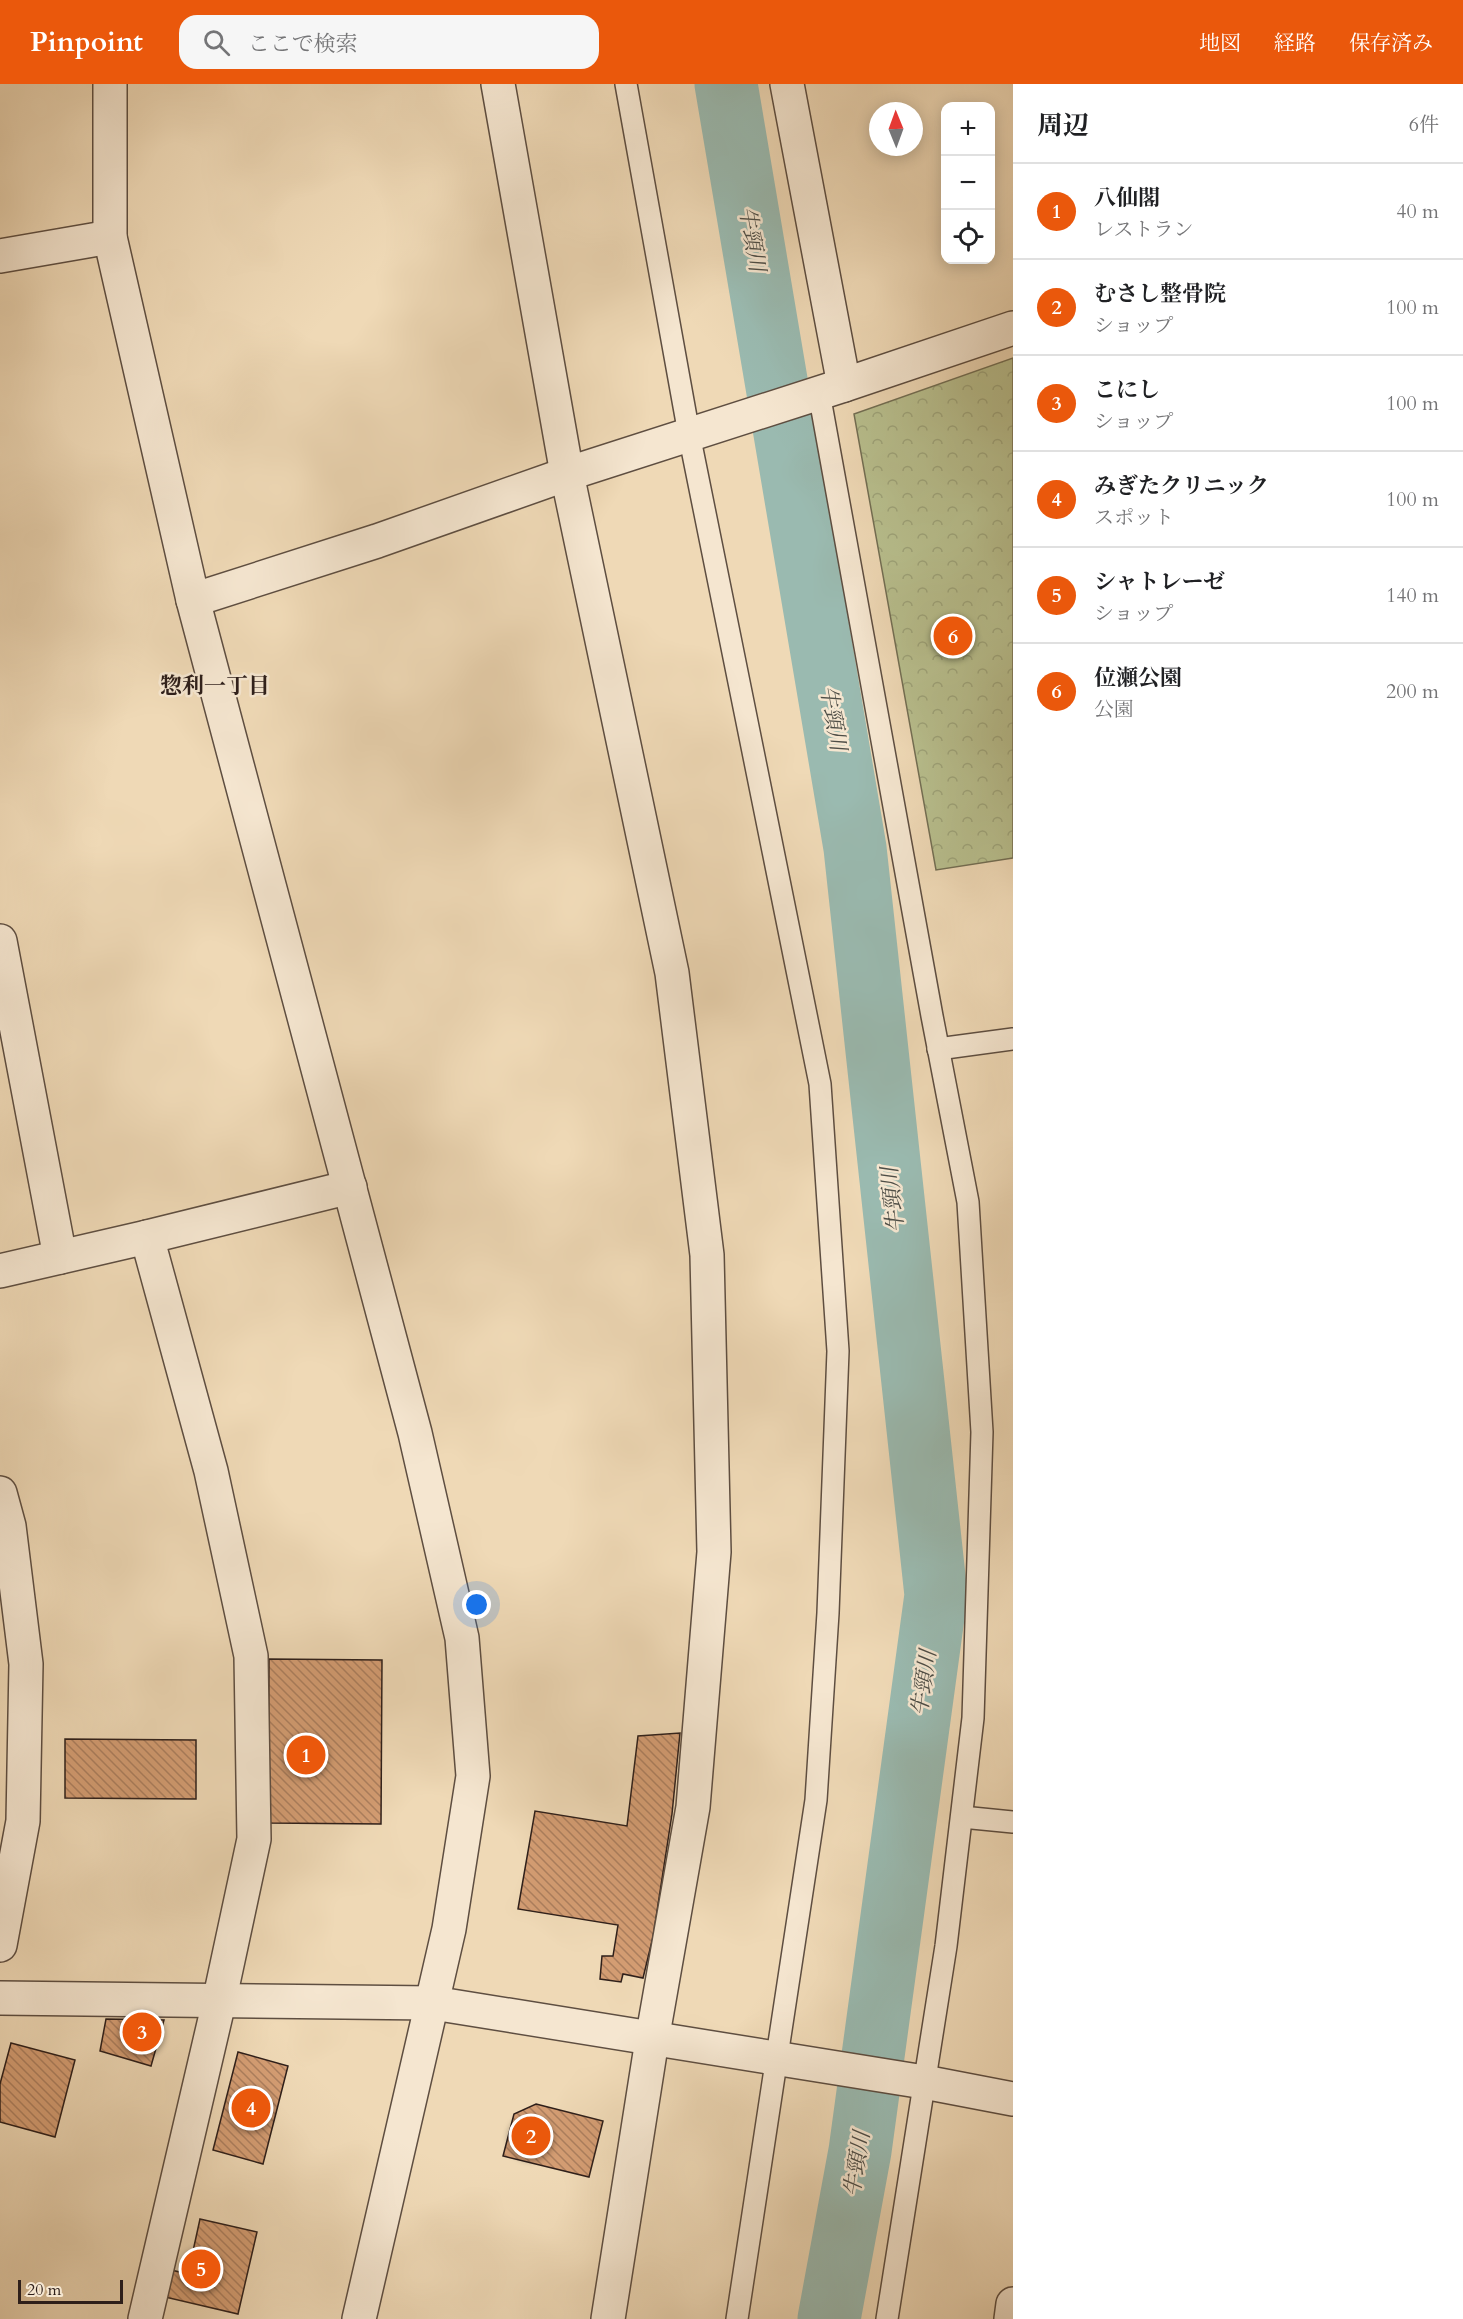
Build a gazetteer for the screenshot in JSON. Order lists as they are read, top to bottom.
{
  "districts": ["惣利一丁目"],
  "water": ["牛頸川"],
  "scale_bar": "20 m",
  "north": "top",
  "page": {
    "header": "Pinpoint",
    "search": "ここで検索",
    "nav": ["地図", "経路", "保存済み"],
    "heading": ["周辺", "6件"],
    "map_buttons": ["+", "−"],
    "list": [
      {
        "mark": "1",
        "name": "八仙閣",
        "note": "レストラン",
        "value": "40 m"
      },
      {
        "mark": "2",
        "name": "むさし整骨院",
        "note": "ショップ",
        "value": "100 m"
      },
      {
        "mark": "3",
        "name": "こにし",
        "note": "ショップ",
        "value": "100 m"
      },
      {
        "mark": "4",
        "name": "みぎたクリニック",
        "note": "スポット",
        "value": "100 m"
      },
      {
        "mark": "5",
        "name": "シャトレーゼ",
        "note": "ショップ",
        "value": "140 m"
      },
      {
        "mark": "6",
        "name": "位瀬公園",
        "note": "公園",
        "value": "200 m"
      }
    ],
    "pins": [
      "6",
      "1",
      "3",
      "4",
      "2",
      "5"
    ],
    "scale": "20 m"
  }
}
